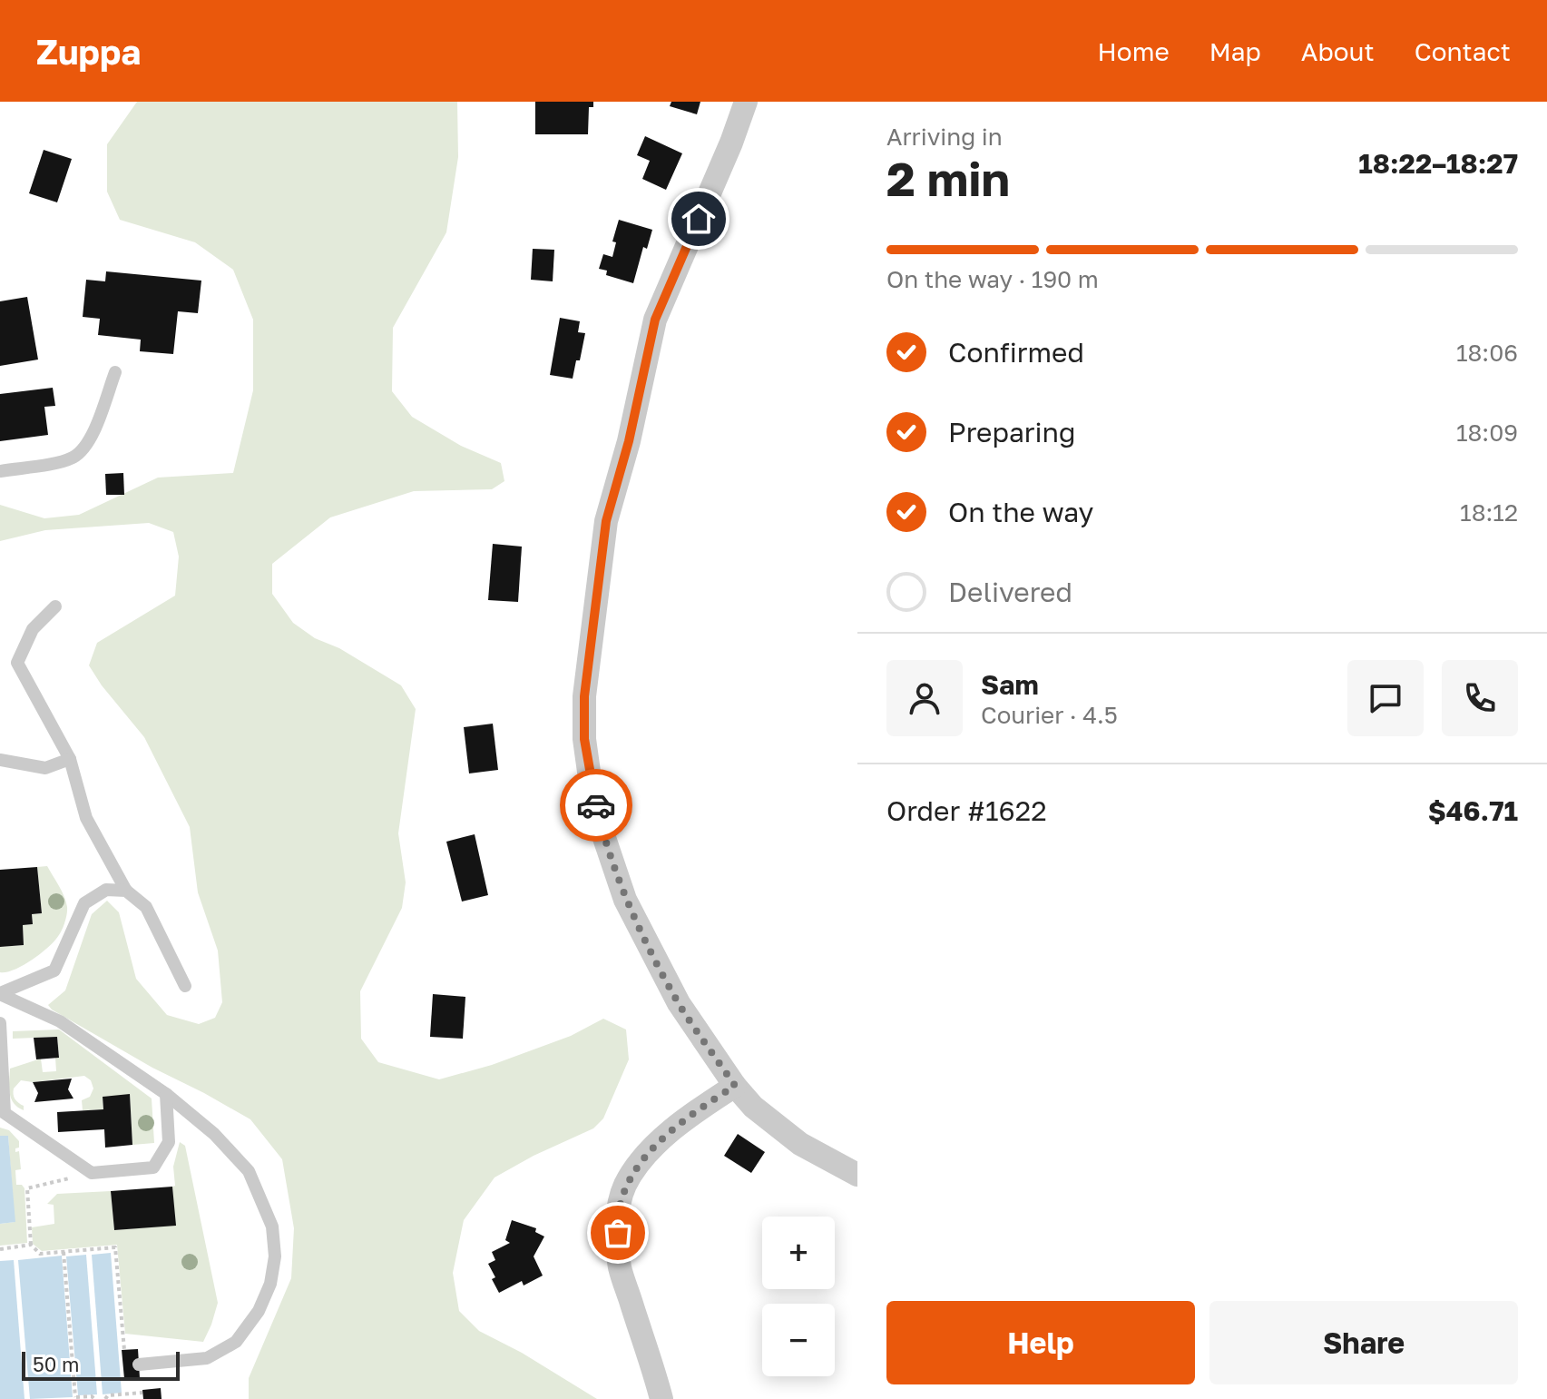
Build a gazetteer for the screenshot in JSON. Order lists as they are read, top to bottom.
{
  "scale_bar": "50 m",
  "page": {
    "header": "Zuppa",
    "nav": [
      "Home",
      "Map",
      "About",
      "Contact"
    ],
    "heading": ["2 min", "Arriving in", "18:22–18:27"],
    "panel": [
      "Sam",
      "Courier · 4.5",
      "Order #1622",
      "$46.71"
    ],
    "bar": "On the way · 190 m",
    "list": [
      ["Confirmed", "18:06"],
      ["Preparing", "18:09"],
      ["On the way", "18:12"],
      "Delivered"
    ],
    "map_buttons": ["+", "−"],
    "buttons": ["Help", "Share"],
    "scale": "50 m"
  }
}
